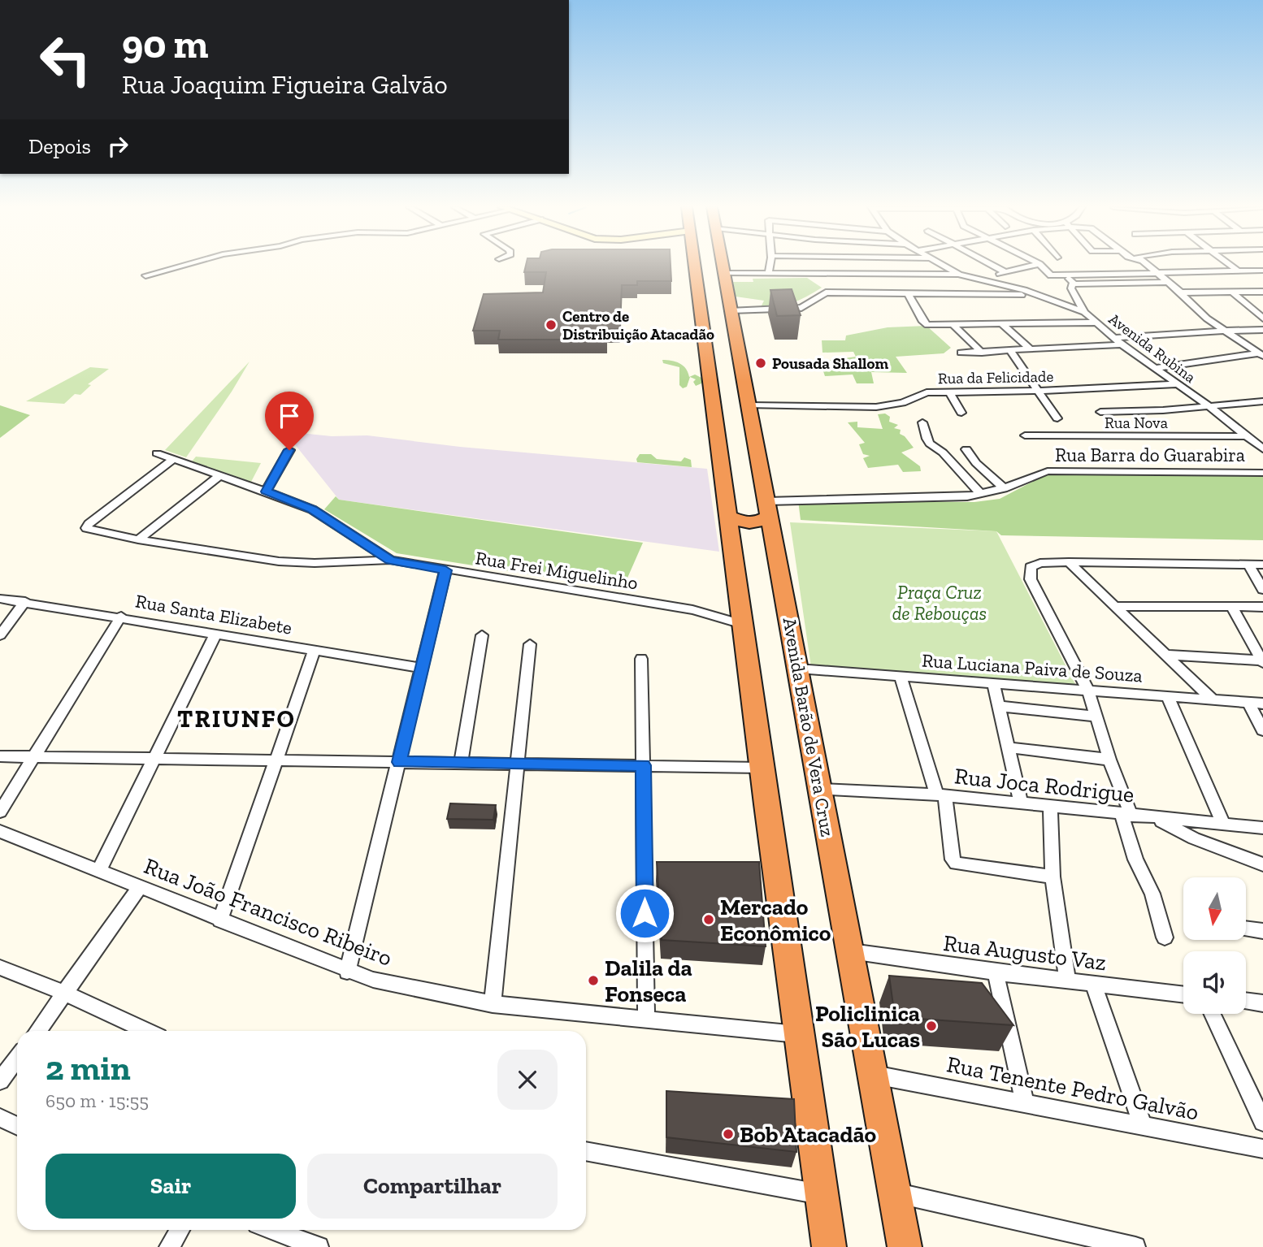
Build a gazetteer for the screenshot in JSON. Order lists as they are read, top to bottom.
{
  "streets": {
    "highway": ["Avenida Barão de Vera Cruz"],
    "street": [
      "Avenida Rubina",
      "Rua da Felicidade",
      "Rua Nova",
      "Rua Barra do Guarabira",
      "Rua Frei Miguelinho",
      "Rua Santa Elizabete",
      "Rua Luciana Paiva de Souza",
      "Rua Joca Rodrigue",
      "Rua João Francisco Ribeiro",
      "Rua Augusto Vaz",
      "Rua Tenente Pedro Galvão"
    ]
  },
  "crossings": [
    ["Avenida Rubina", "Rua da Felicidade"],
    ["Avenida Rubina", "Rua Nova"],
    ["Rua da Felicidade", "Avenida Barão de Vera Cruz"],
    ["Rua Barra do Guarabira", "Avenida Barão de Vera Cruz"],
    ["Rua Luciana Paiva de Souza", "Avenida Barão de Vera Cruz"],
    ["Avenida Barão de Vera Cruz", "Rua Joca Rodrigue"],
    ["Avenida Barão de Vera Cruz", "Rua Augusto Vaz"],
    ["Avenida Barão de Vera Cruz", "Rua Tenente Pedro Galvão"]
  ],
  "districts": ["TRIUNFO"],
  "parks": ["Praça Cruz de Rebouças"],
  "places": [
    "Centro de Distribuição Atacadão",
    "Pousada Shallom",
    "Mercado Econômico",
    "Dalila da Fonseca",
    "Policlinica São Lucas",
    "Bob Atacadão"
  ],
  "north": "bottom",
  "page": {
    "turn": ["90 m", "Rua Joaquim Figueira Galvão"],
    "then": "Depois",
    "heading": ["2 min", "650 m · 15:55"],
    "buttons": ["Sair", "Compartilhar"]
  }
}
